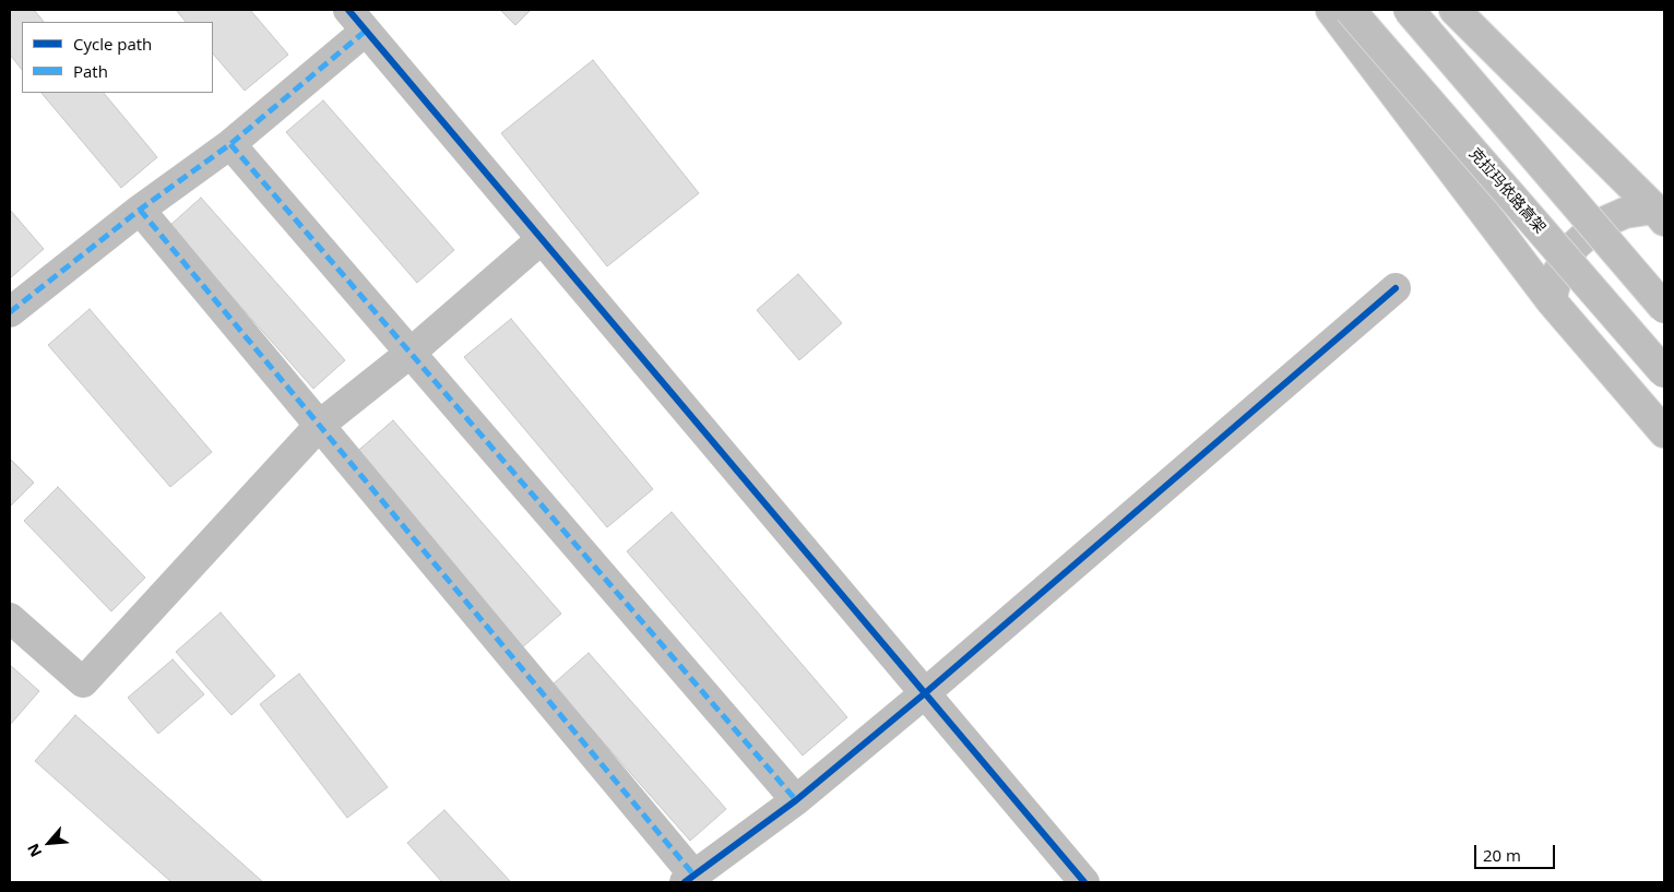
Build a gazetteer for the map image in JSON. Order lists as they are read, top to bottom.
{
  "streets": {
    "main road": ["克拉玛依路高架"]
  },
  "legend": ["Cycle path", "Path"],
  "scale_bar": "20 m",
  "north": "bottom left"
}
